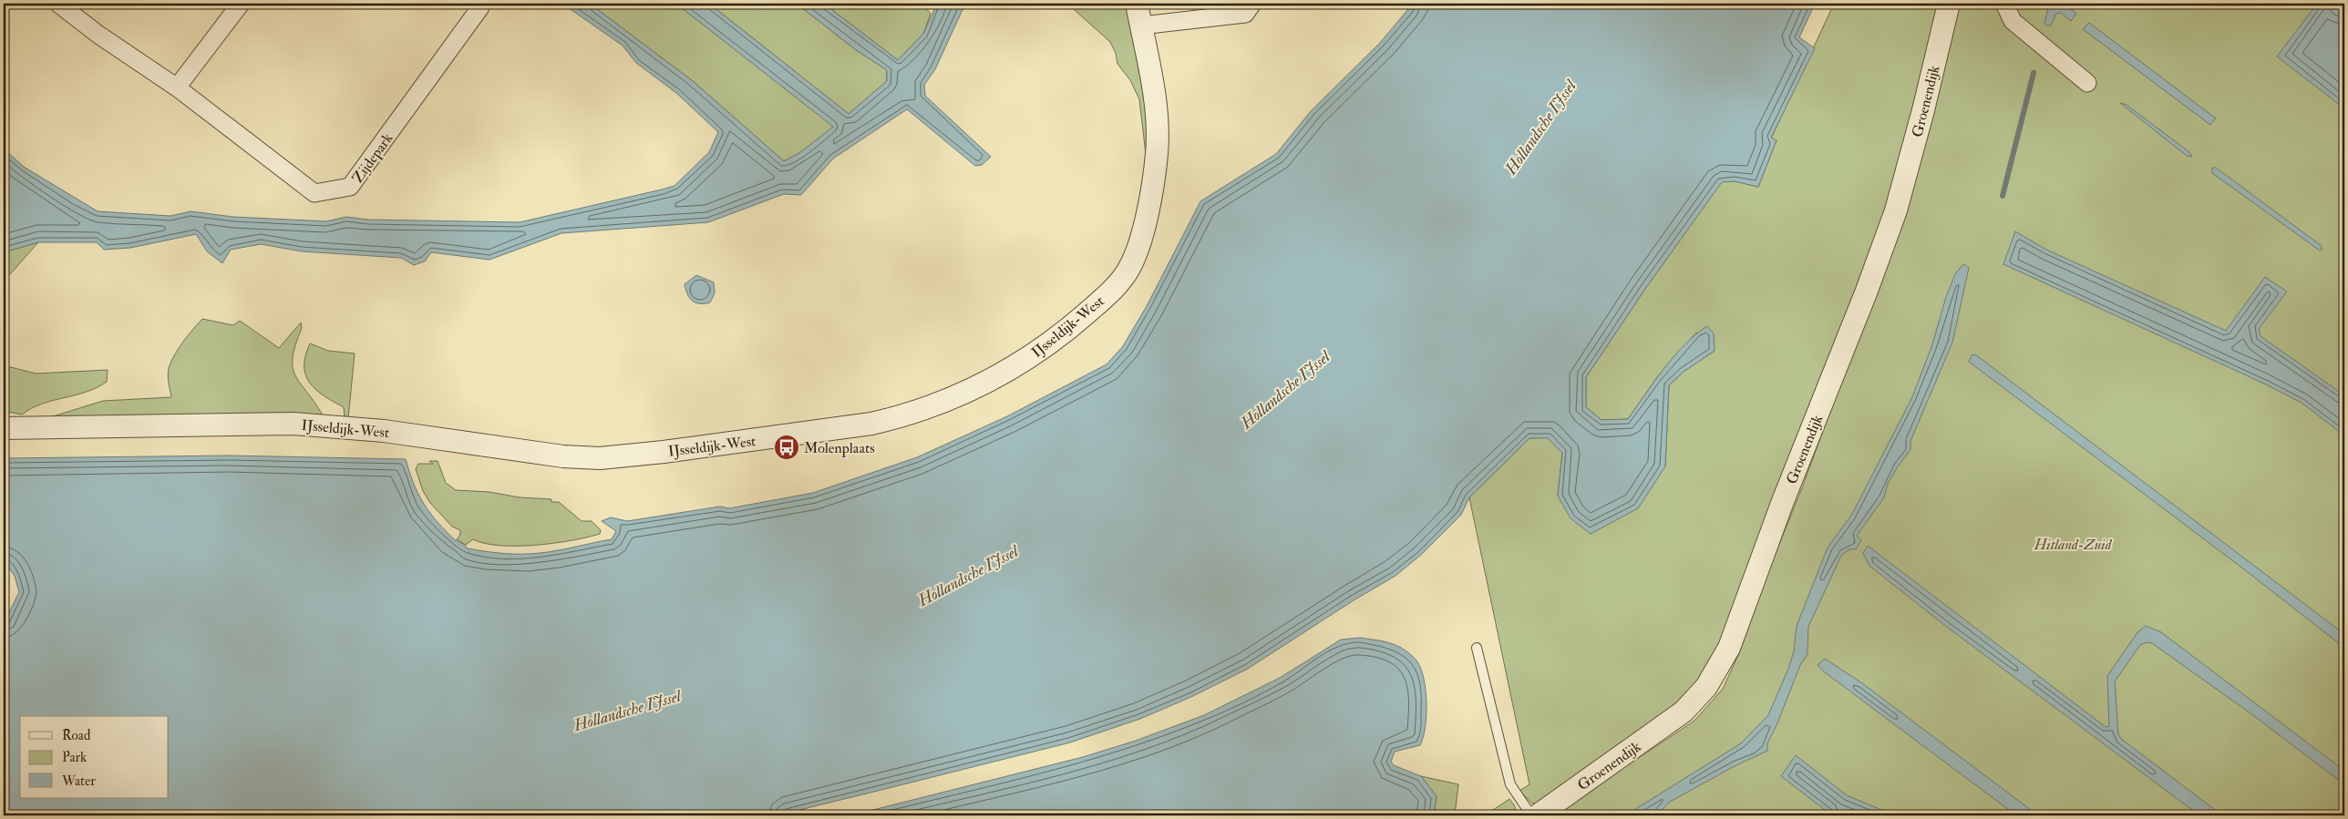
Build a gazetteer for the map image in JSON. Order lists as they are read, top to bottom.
{
  "streets": {
    "street": ["Groenendijk", "Zijdepark", "IJsseldijk-West"]
  },
  "water": ["Hollandsche IJssel"],
  "parks": ["Hitland-Zuid"],
  "places": {
    "bus stop": ["Molenplaats"]
  },
  "legend": ["Road", "Park", "Water"]
}
